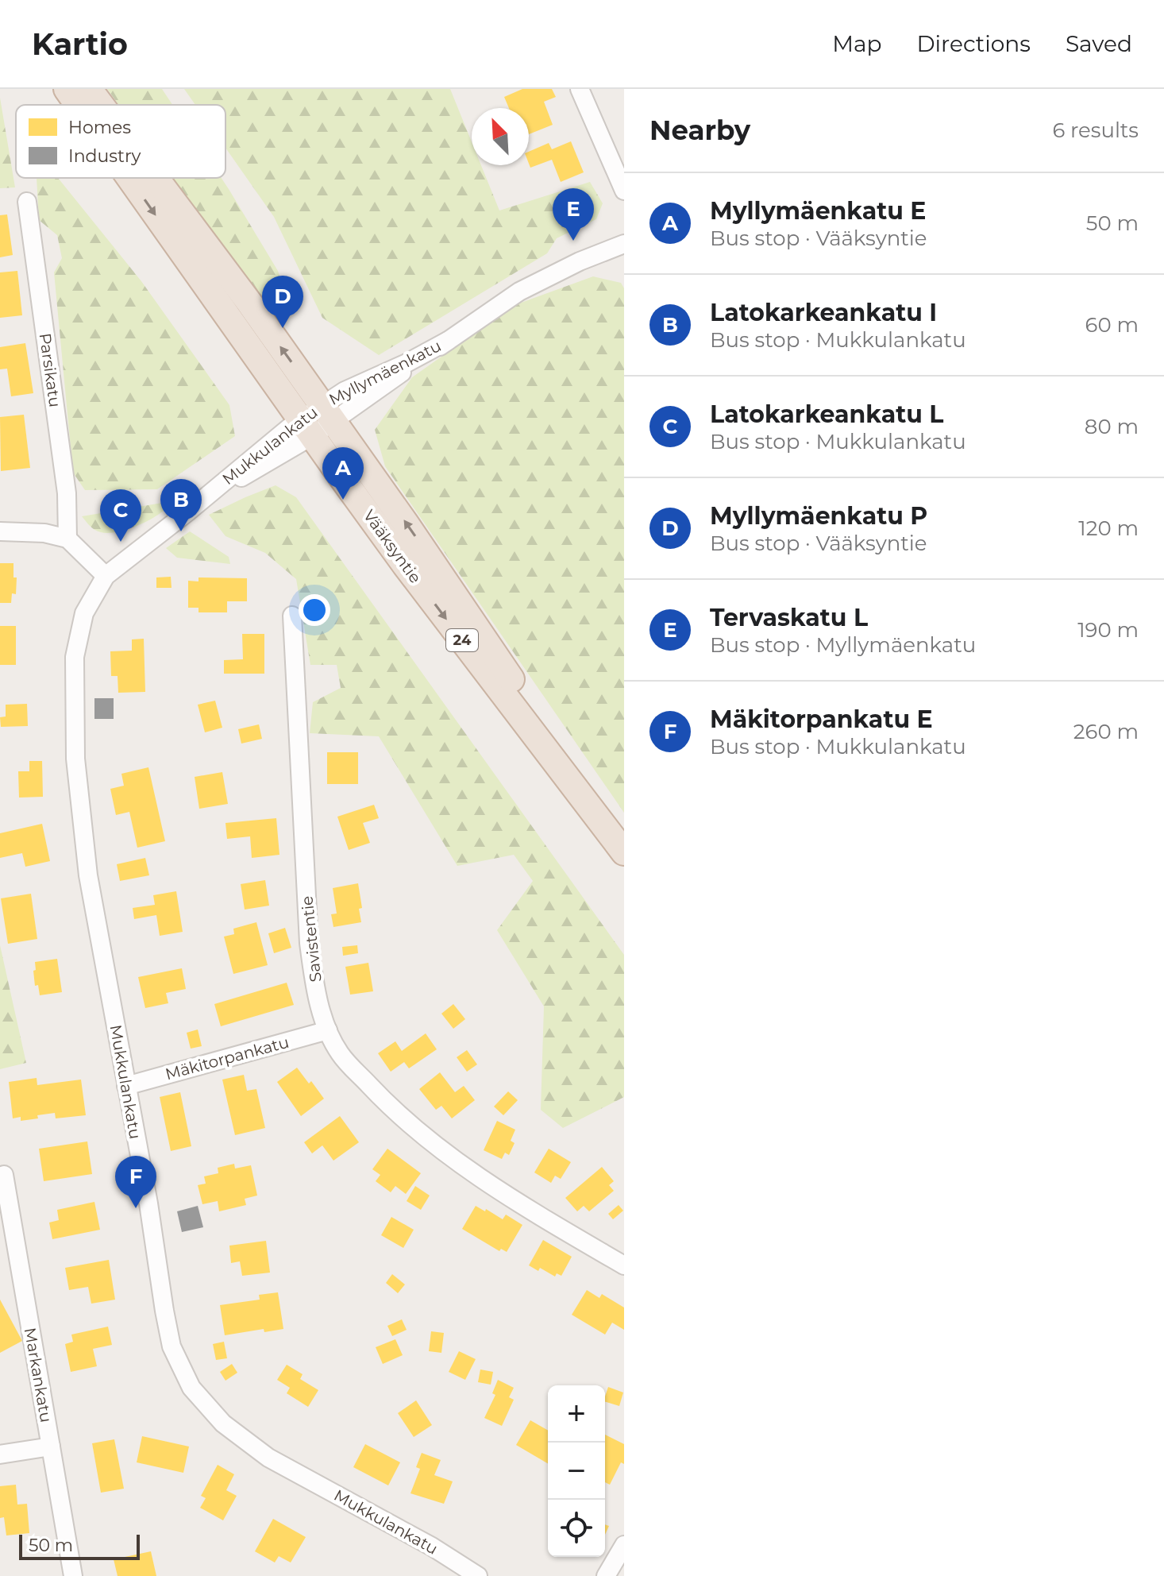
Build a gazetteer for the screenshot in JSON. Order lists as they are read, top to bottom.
{
  "streets": {
    "highway": ["Vääksyntie", "24"],
    "street": [
      "Parsikatu",
      "Myllymäenkatu",
      "Mukkulankatu",
      "Savistentie",
      "Mäkitorpankatu",
      "Markankatu"
    ]
  },
  "crossings": [
    ["Myllymäenkatu", "Mukkulankatu"],
    ["Myllymäenkatu", "Vääksyntie"],
    ["Mukkulankatu", "Vääksyntie"],
    ["Mukkulankatu", "Mäkitorpankatu"],
    ["Savistentie", "Mäkitorpankatu"]
  ],
  "legend": ["Homes", "Industry"],
  "scale_bar": "50 m",
  "north": "top left",
  "page": {
    "header": "Kartio",
    "nav": ["Map", "Directions", "Saved"],
    "heading": ["Nearby", "6 results"],
    "list": [
      {
        "mark": "A",
        "name": "Myllymäenkatu E",
        "note": "Bus stop · Vääksyntie",
        "value": "50 m"
      },
      {
        "mark": "B",
        "name": "Latokarkeankatu I",
        "note": "Bus stop · Mukkulankatu",
        "value": "60 m"
      },
      {
        "mark": "C",
        "name": "Latokarkeankatu L",
        "note": "Bus stop · Mukkulankatu",
        "value": "80 m"
      },
      {
        "mark": "D",
        "name": "Myllymäenkatu P",
        "note": "Bus stop · Vääksyntie",
        "value": "120 m"
      },
      {
        "mark": "E",
        "name": "Tervaskatu L",
        "note": "Bus stop · Myllymäenkatu",
        "value": "190 m"
      },
      {
        "mark": "F",
        "name": "Mäkitorpankatu E",
        "note": "Bus stop · Mukkulankatu",
        "value": "260 m"
      }
    ],
    "pins": [
      "E",
      "D",
      "A",
      "B",
      "C",
      "F"
    ],
    "map_buttons": ["+", "−"],
    "scale": "50 m"
  }
}
